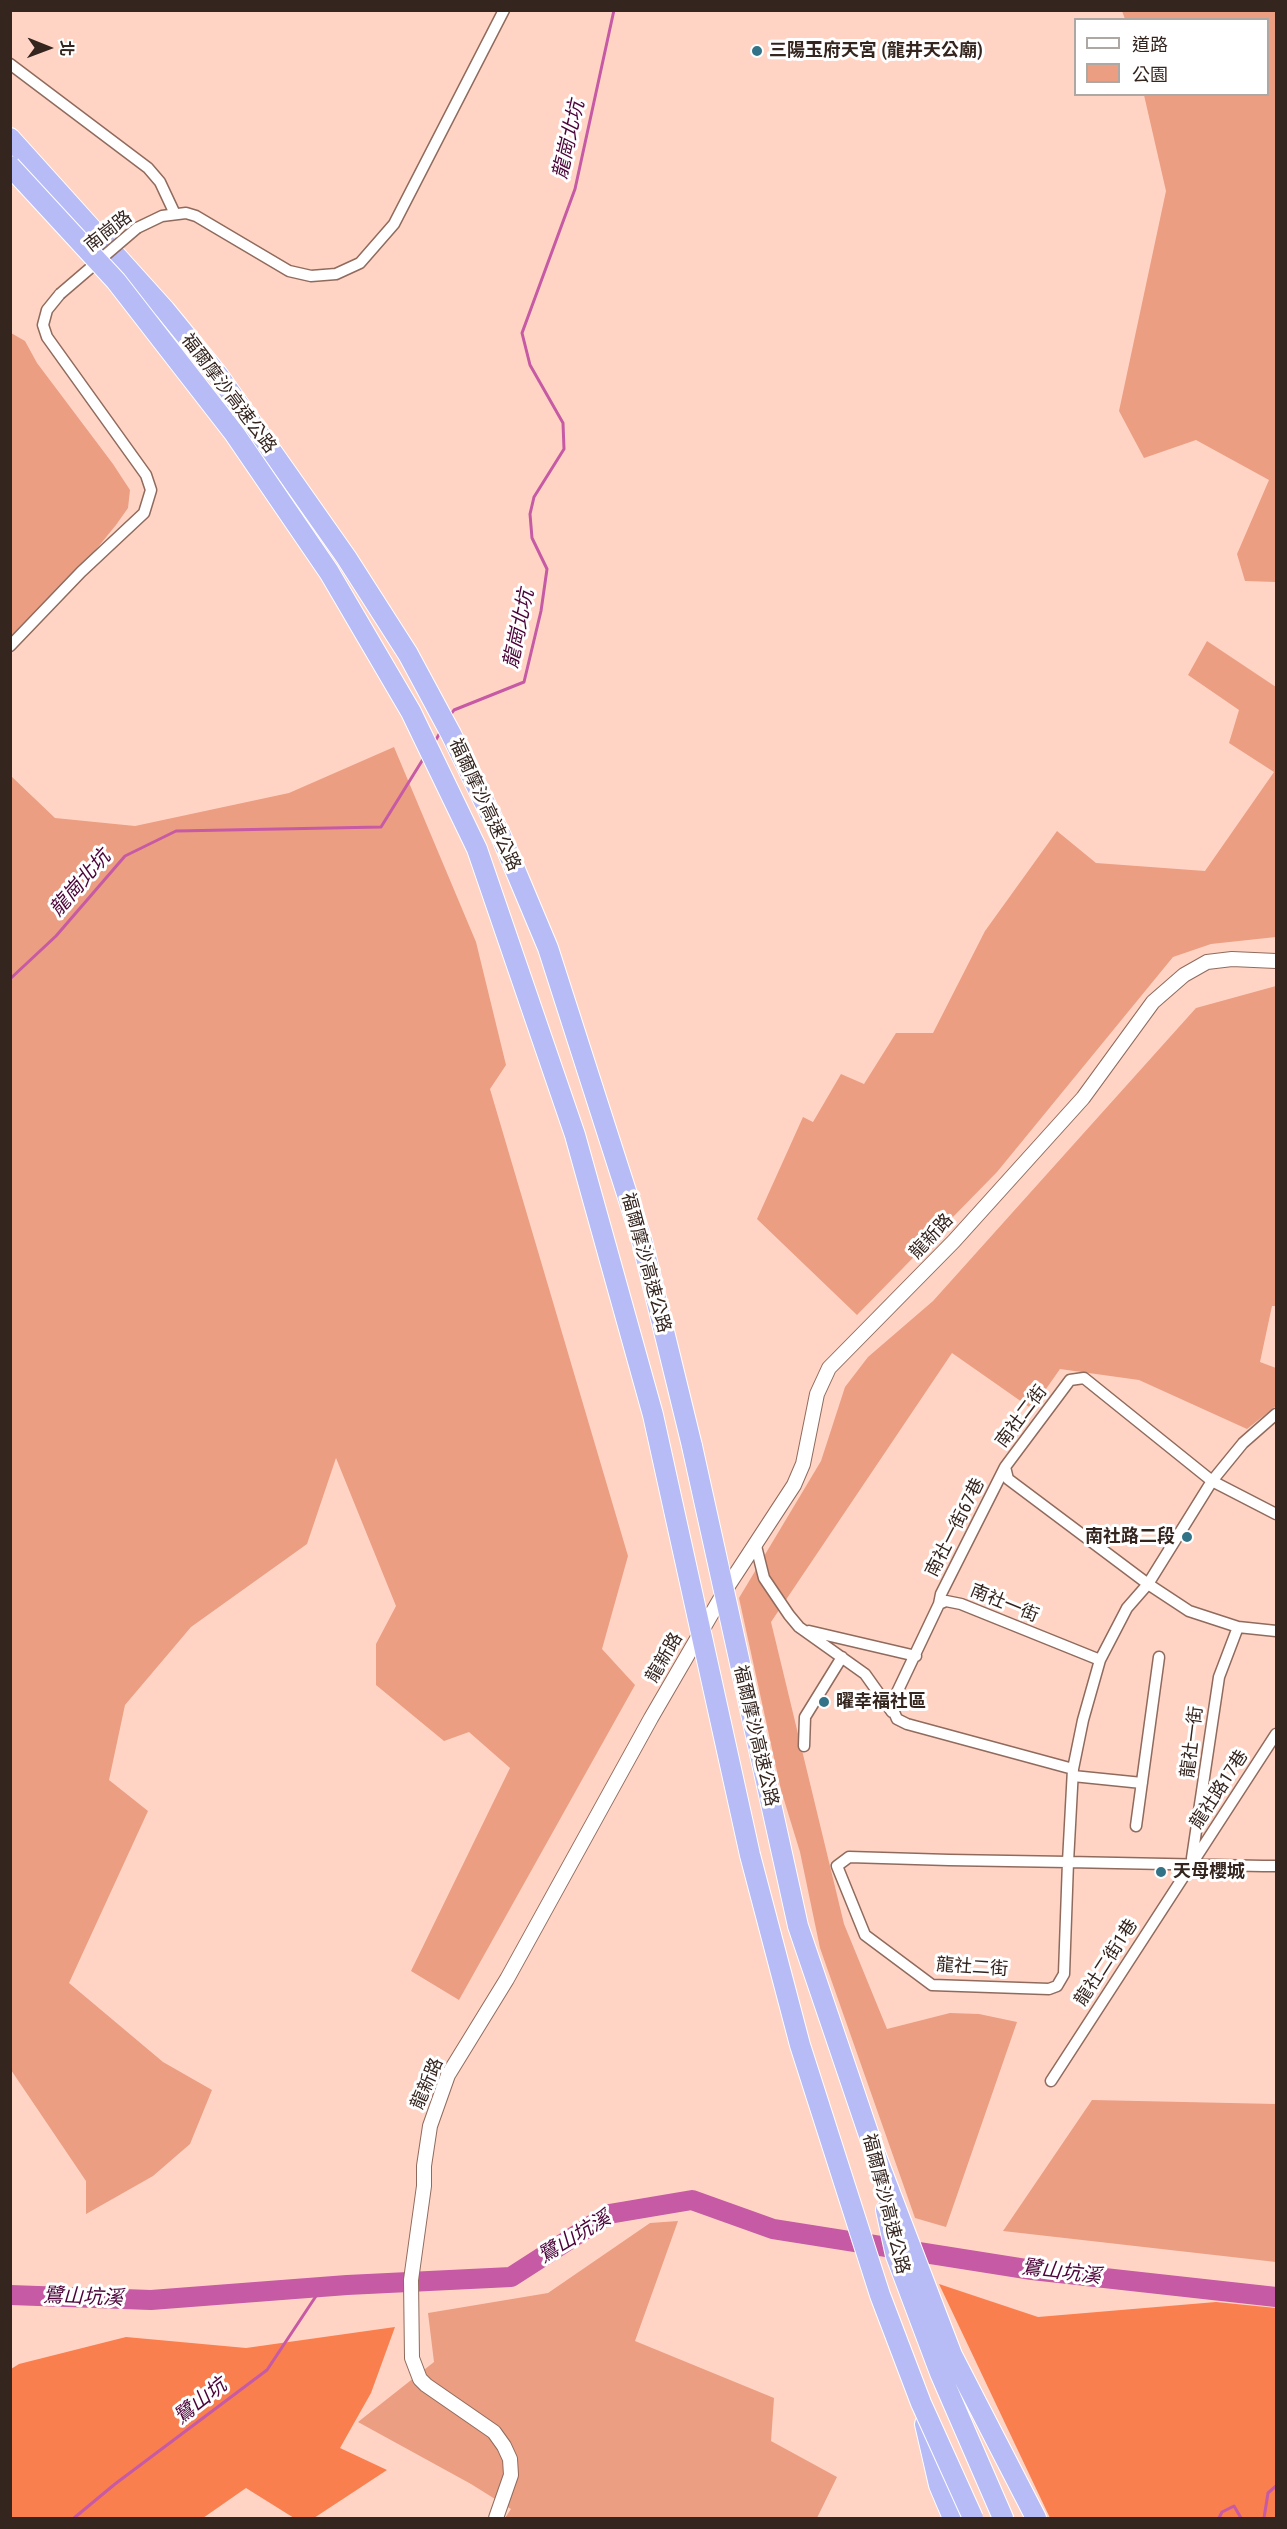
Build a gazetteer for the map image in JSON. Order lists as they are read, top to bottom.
{
  "streets": {
    "highway": ["福爾摩沙高速公路"],
    "street": [
      "南崗路",
      "龍新路",
      "南社二街",
      "南社一街67巷",
      "南社一街",
      "龍社一街",
      "龍社路17巷",
      "龍社二街1巷",
      "龍社二街"
    ]
  },
  "crossings": [
    ["南社二街", "南社一街67巷"],
    ["南社二街", "龍社一街"],
    ["南社一街67巷", "南社一街"],
    ["龍社一街", "龍社路17巷"],
    ["龍社一街", "龍社二街1巷"],
    ["龍社一街", "龍社二街"],
    ["龍社路17巷", "龍社二街1巷"],
    ["龍社路17巷", "龍社二街"],
    ["龍社二街1巷", "龍社二街"]
  ],
  "water": ["龍崗北坑", "鷺山坑溪", "鷺山坑"],
  "places": [
    "三陽玉府天宮 (龍井天公廟)",
    "南社路二段",
    "曜幸福社區",
    "天母櫻城"
  ],
  "legend": ["道路", "公園"],
  "north": "right"
}
